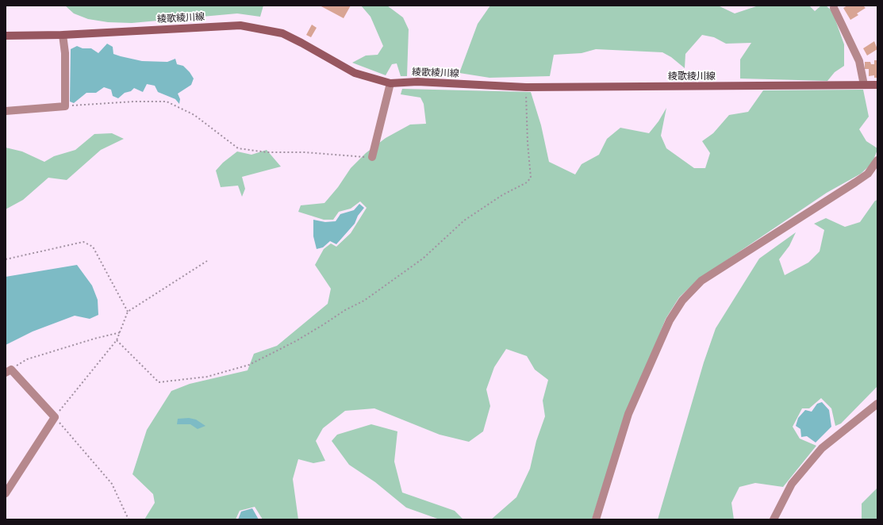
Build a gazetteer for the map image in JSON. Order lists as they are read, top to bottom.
{
  "streets": {
    "main road": ["綾歌綾川線"]
  }
}
